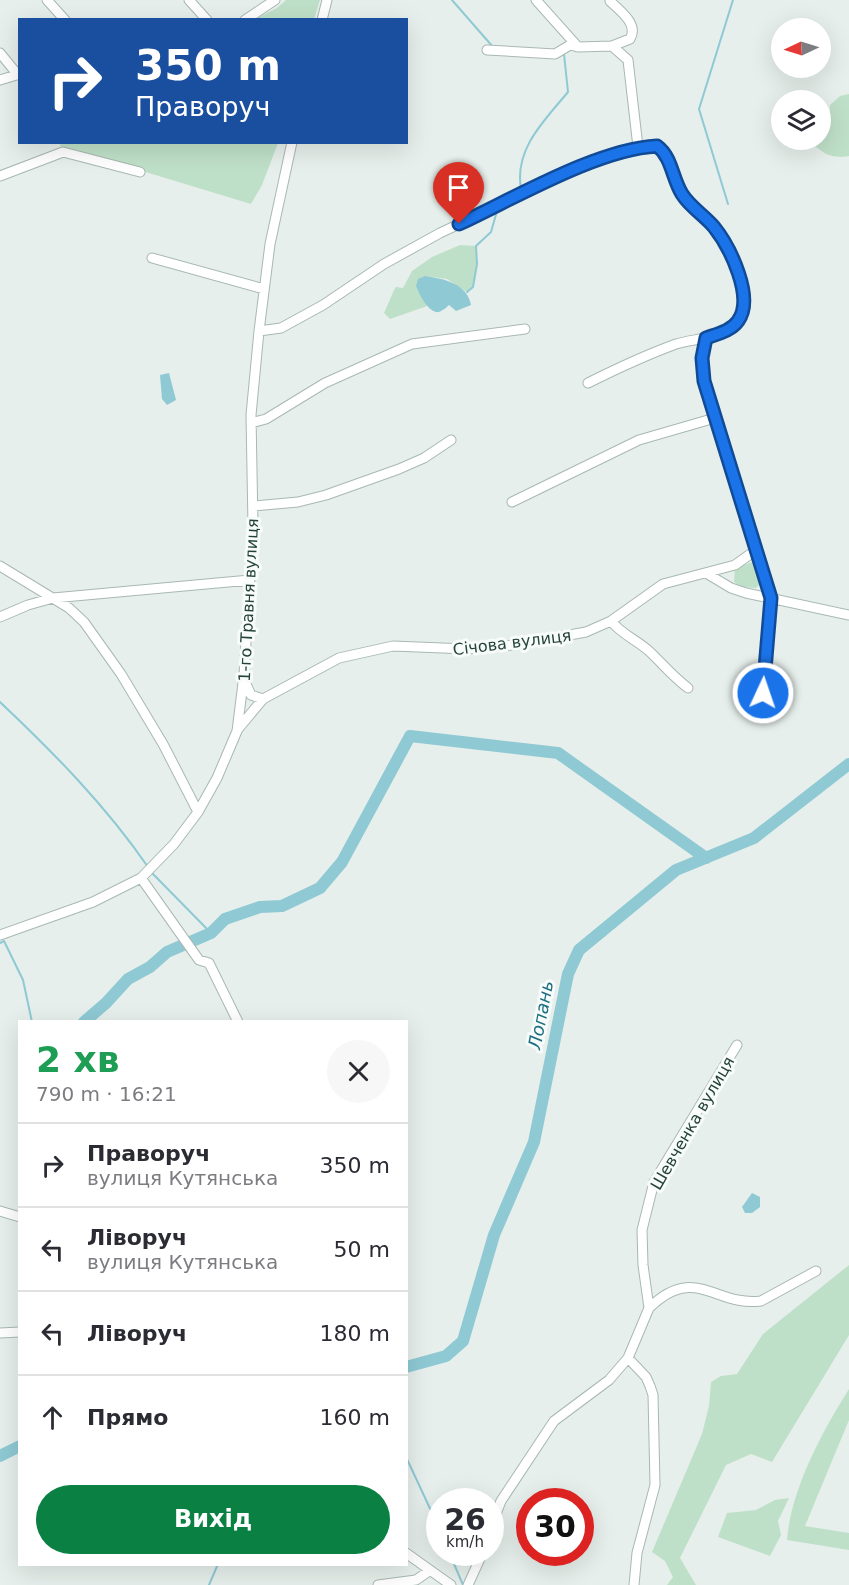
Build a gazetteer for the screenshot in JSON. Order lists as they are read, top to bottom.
{
  "streets": {
    "street": ["1-го Травня вулиця", "Січова вулиця", "Шевченка вулиця"]
  },
  "crossings": [
    ["1-го Травня вулиця", "Січова вулиця"]
  ],
  "water": ["Лопань"],
  "north": "left",
  "page": {
    "turn": ["350 m", "Праворуч"],
    "heading": ["2 хв", "790 m · 16:21"],
    "list": [
      {
        "name": "Праворуч",
        "note": "вулиця Кутянська",
        "value": "350 m"
      },
      {
        "name": "Ліворуч",
        "note": "вулиця Кутянська",
        "value": "50 m"
      },
      {
        "name": "Ліворуч",
        "value": "180 m"
      },
      {
        "name": "Прямо",
        "value": "160 m"
      }
    ],
    "buttons": "Вихід",
    "speed": "26 km/h",
    "limit": "30"
  }
}
